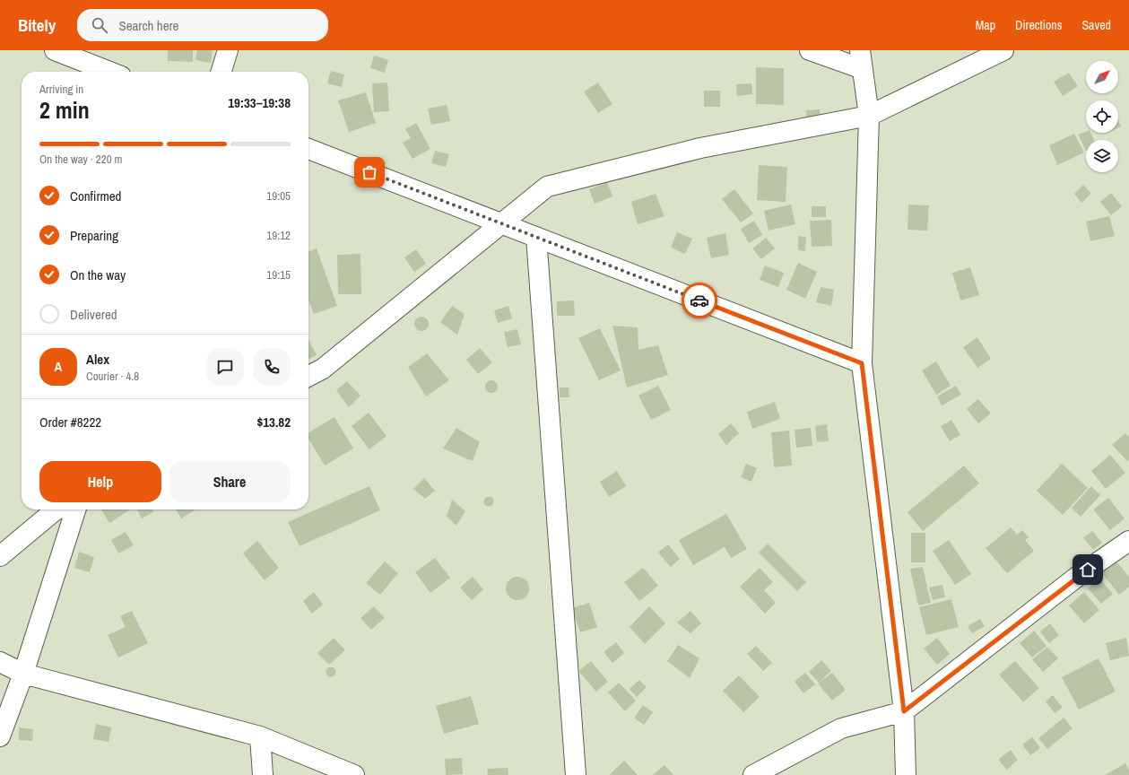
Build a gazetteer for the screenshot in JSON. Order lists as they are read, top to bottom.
{
  "north": "top right",
  "page": {
    "header": "Bitely",
    "search": "Search here",
    "nav": ["Map", "Directions", "Saved"],
    "heading": ["2 min", "Arriving in", "19:33–19:38"],
    "panel": [
      "Alex",
      "Courier · 4.8",
      "Order #8222",
      "$13.82"
    ],
    "bar": "On the way · 220 m",
    "list": [
      ["Confirmed", "19:05"],
      ["Preparing", "19:12"],
      ["On the way", "19:15"],
      "Delivered"
    ],
    "round": "A",
    "buttons": ["Help", "Share"]
  }
}
